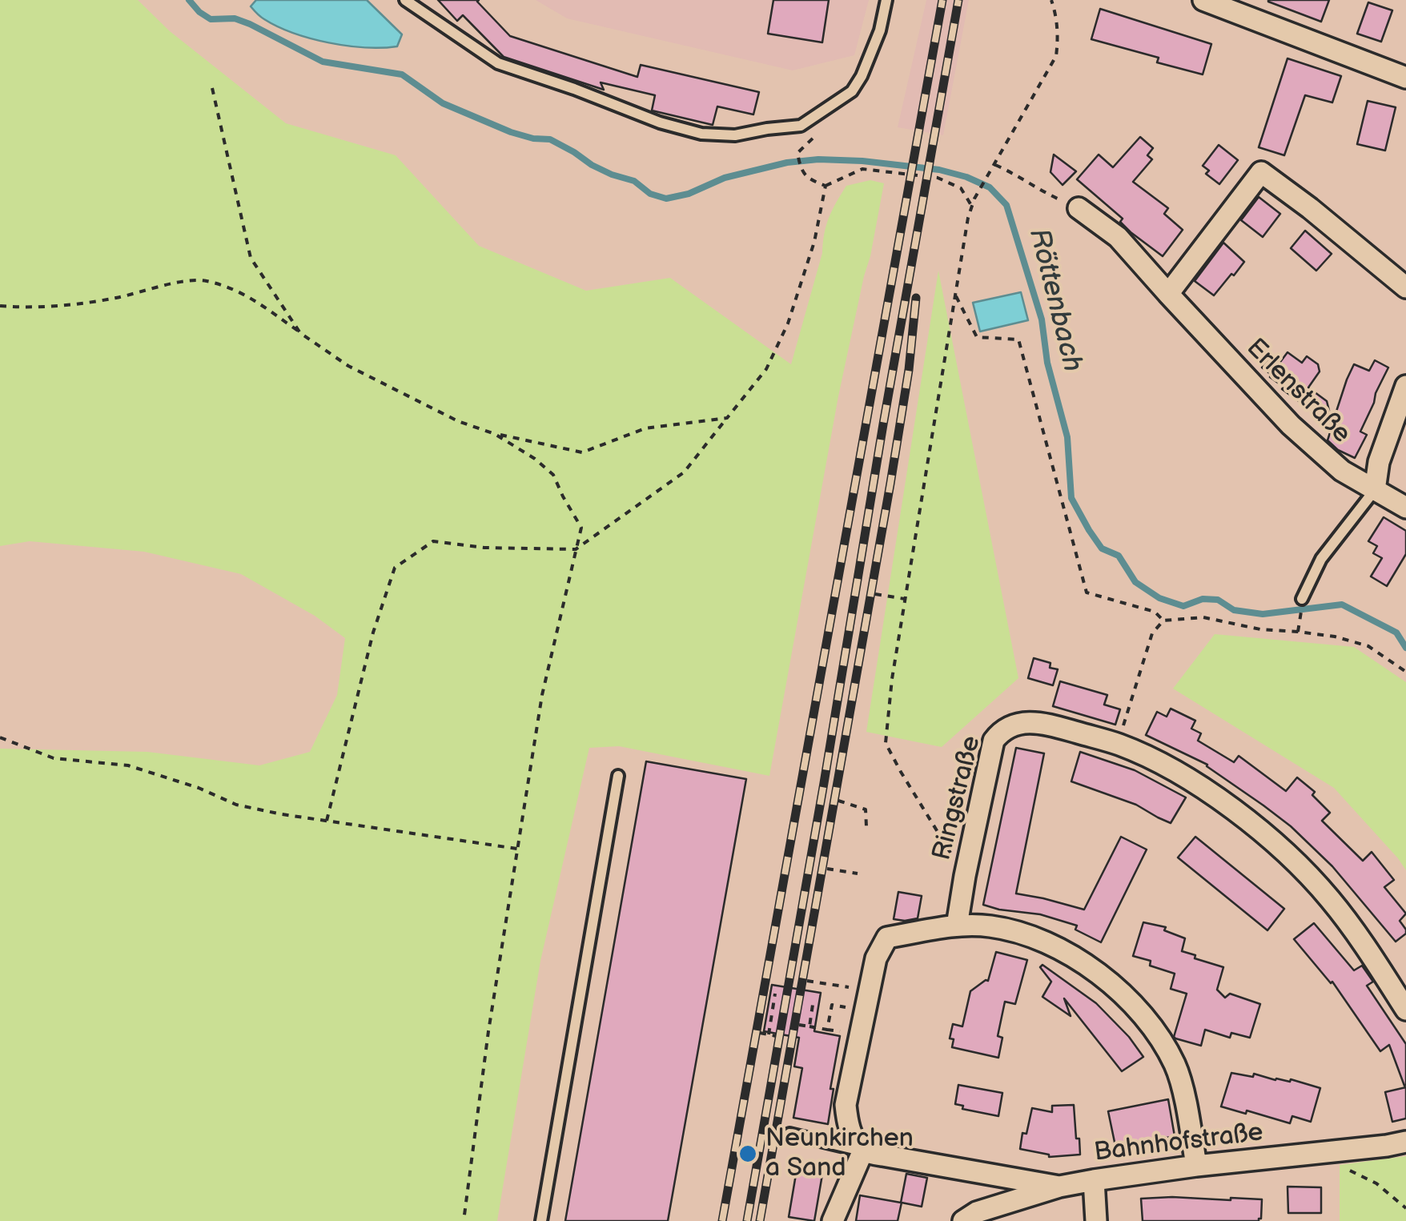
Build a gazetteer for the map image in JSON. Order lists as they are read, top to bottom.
{
  "streets": {
    "street": ["Erlenstraße", "Ringstraße", "Bahnhofstraße"]
  },
  "water": ["Röttenbach"],
  "places": ["Neunkirchen a Sand"]
}
